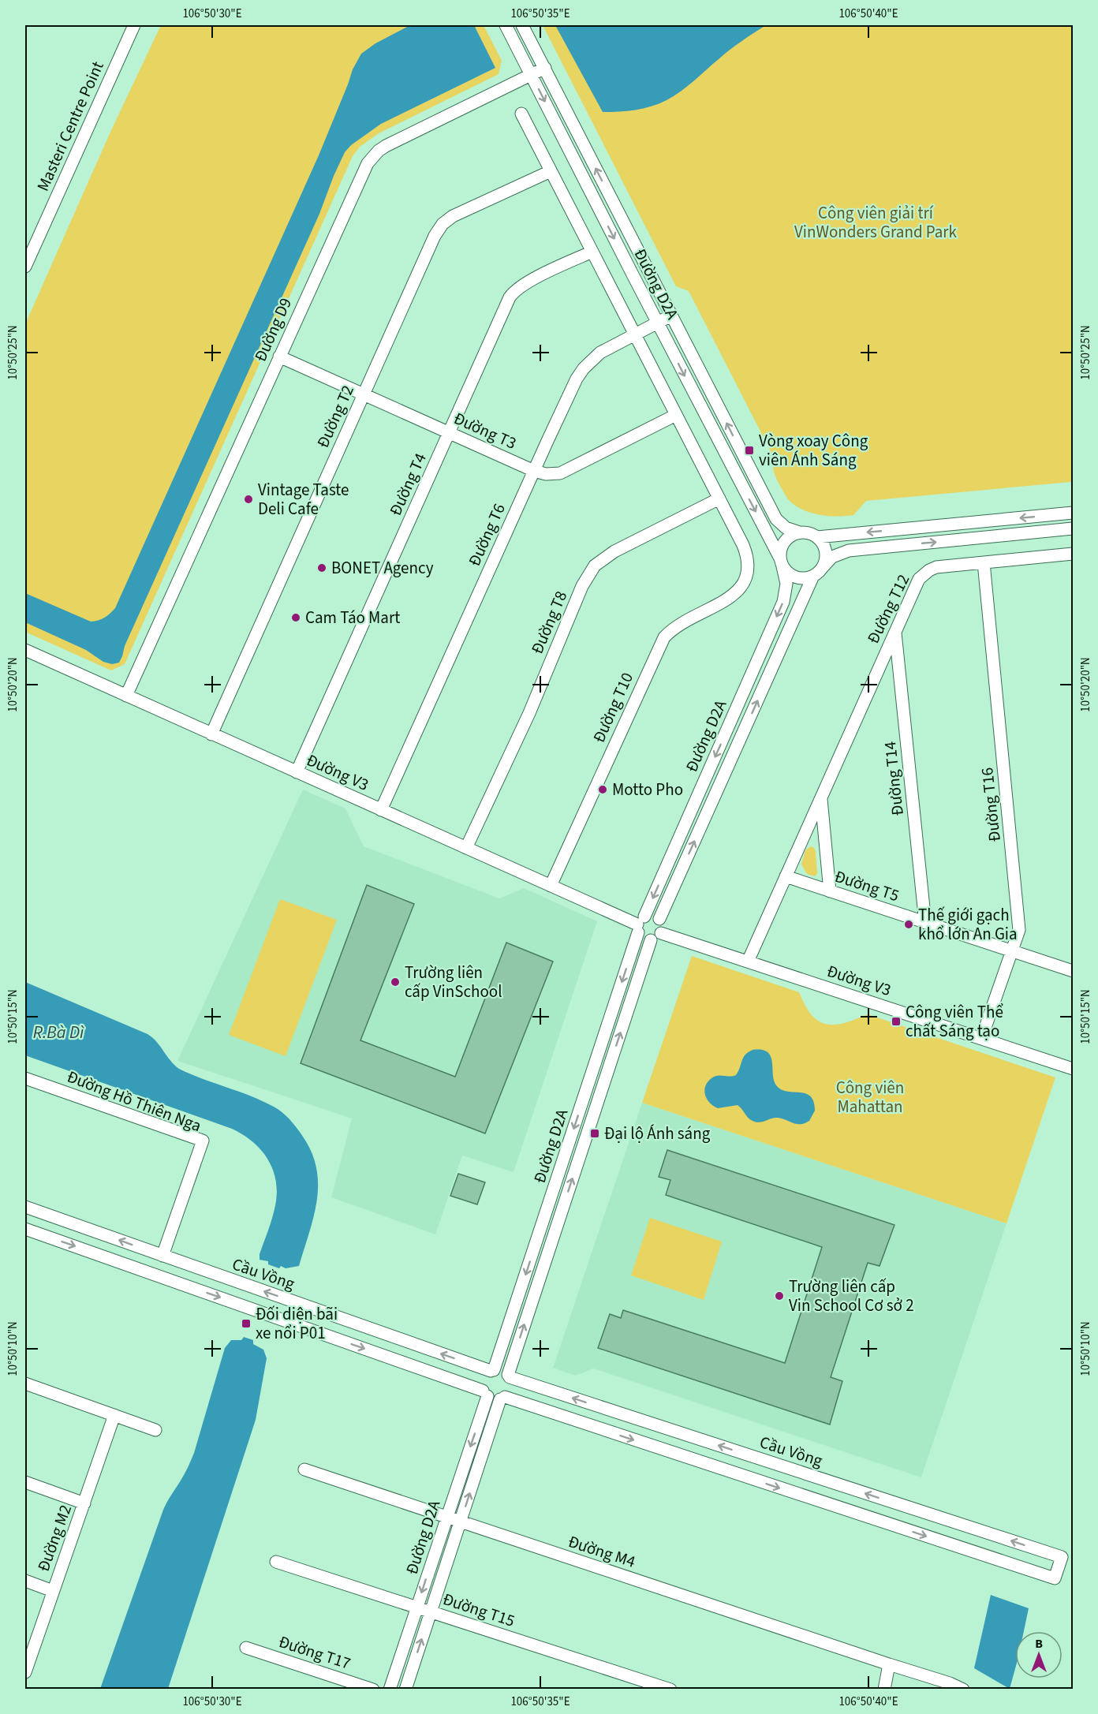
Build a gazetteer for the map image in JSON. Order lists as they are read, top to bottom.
{
  "streets": {
    "street": [
      "Masteri Centre Point",
      "Đường D2A",
      "Đường D9",
      "Đường T2",
      "Đường T3",
      "Đường T4",
      "Đường T6",
      "Đường T12",
      "Đường T8",
      "Đường T10",
      "Đường V3",
      "Đường T14",
      "Đường T16",
      "Đường T5",
      "Đường Hồ Thiên Nga",
      "Cầu Vồng",
      "Đường M2",
      "Đường M4",
      "Đường T15",
      "Đường T17"
    ]
  },
  "crossings": [
    ["Đường D2A", "Đường D9"],
    ["Đường D2A", "Đường T6"],
    ["Đường D2A", "Đường V3"],
    ["Đường D2A", "Cầu Vồng"],
    ["Đường D2A", "Đường M4"],
    ["Đường D2A", "Đường T15"],
    ["Đường D9", "Đường T3"],
    ["Đường D9", "Đường V3"],
    ["Đường T2", "Đường T3"],
    ["Đường T2", "Đường V3"],
    ["Đường T3", "Đường T4"],
    ["Đường T3", "Đường T6"],
    ["Đường T4", "Đường V3"],
    ["Đường T6", "Đường V3"],
    ["Đường T12", "Đường V3"],
    ["Đường T12", "Đường T14"],
    ["Đường T12", "Đường T16"],
    ["Đường T12", "Đường T5"],
    ["Đường T8", "Đường T10"],
    ["Đường T8", "Đường V3"],
    ["Đường T10", "Đường V3"],
    ["Đường V3", "Đường T16"],
    ["Đường T14", "Đường T5"],
    ["Đường T16", "Đường T5"],
    ["Đường Hồ Thiên Nga", "Cầu Vồng"]
  ],
  "water": ["R.Bà Dì"],
  "parks": ["Công viên giải trí VinWonders Grand Park", "Công viên Mahattan"],
  "places": {
    "transit": [
      "Vòng xoay Công viên Ánh Sáng",
      "Công viên Thể chất Sáng tạo",
      "Đại lộ Ánh sáng",
      "Đối diện bãi xe nổi P01"
    ],
    "other": [
      "Vintage Taste Deli Cafe",
      "BONET Agency",
      "Cam Táo Mart",
      "Motto Pho",
      "Thế giới gạch khổ lớn An Gia",
      "Trường liên cấp VinSchool",
      "Trường liên cấp Vin School Cơ sở 2"
    ]
  },
  "north": "top",
  "coordinates": [
    "106°50'30\"E",
    "106°50'35\"E",
    "106°50'40\"E",
    "10°50'25\"N",
    "10°50'20\"N",
    "10°50'15\"N",
    "10°50'10\"N"
  ]
}
